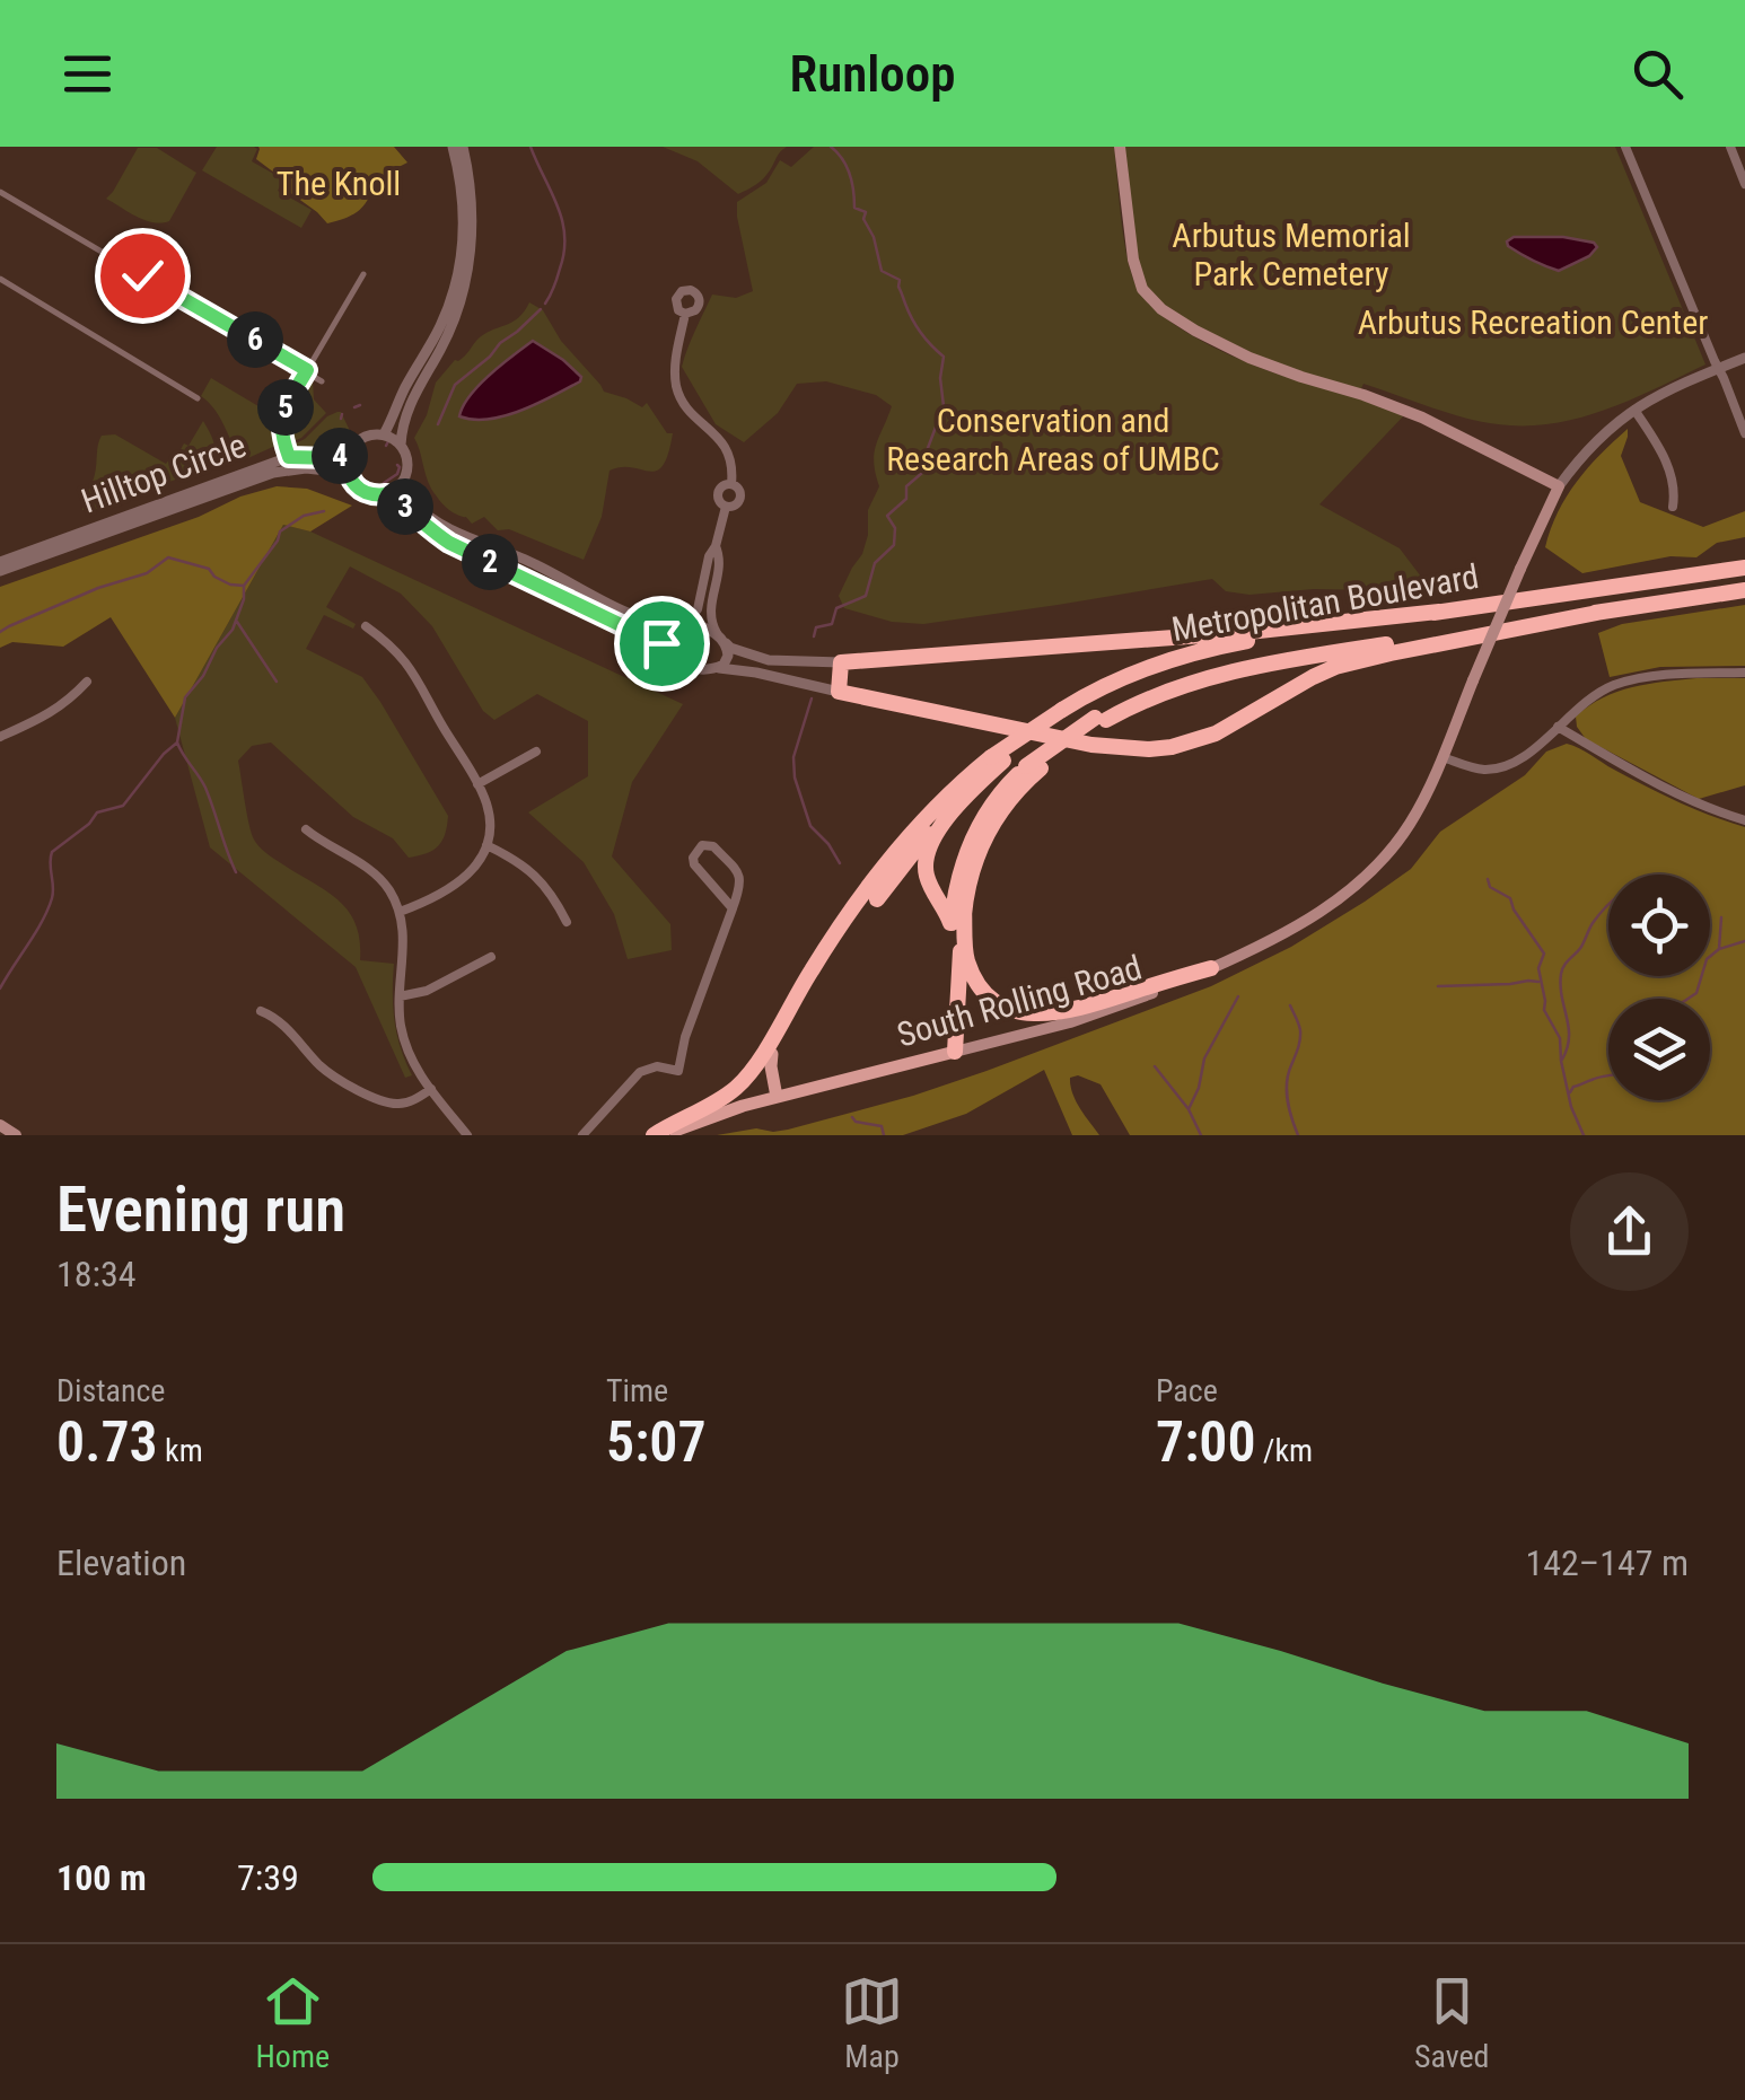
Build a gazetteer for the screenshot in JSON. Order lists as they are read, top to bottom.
{
  "streets": {
    "highway": ["Metropolitan Boulevard"],
    "main road": ["South Rolling Road"],
    "street": ["Hilltop Circle"]
  },
  "parks": [
    "The Knoll",
    "Arbutus Memorial Park Cemetery",
    "Arbutus Recreation Center",
    "Conservation and Research Areas of UMBC"
  ],
  "page": {
    "header": "Runloop",
    "pins": [
      "6",
      "5",
      "4",
      "3",
      "2"
    ],
    "heading": ["Evening run", "18:34"],
    "stats": [
      ["Distance", "0.73 km"],
      ["Time", "5:07"],
      ["Pace", "7:00 /km"]
    ],
    "chart": ["Elevation", "142–147 m"],
    "list": [
      {
        "name": "100 m",
        "note": "7:39"
      }
    ],
    "tabs": ["Home", "Map", "Saved"]
  }
}
